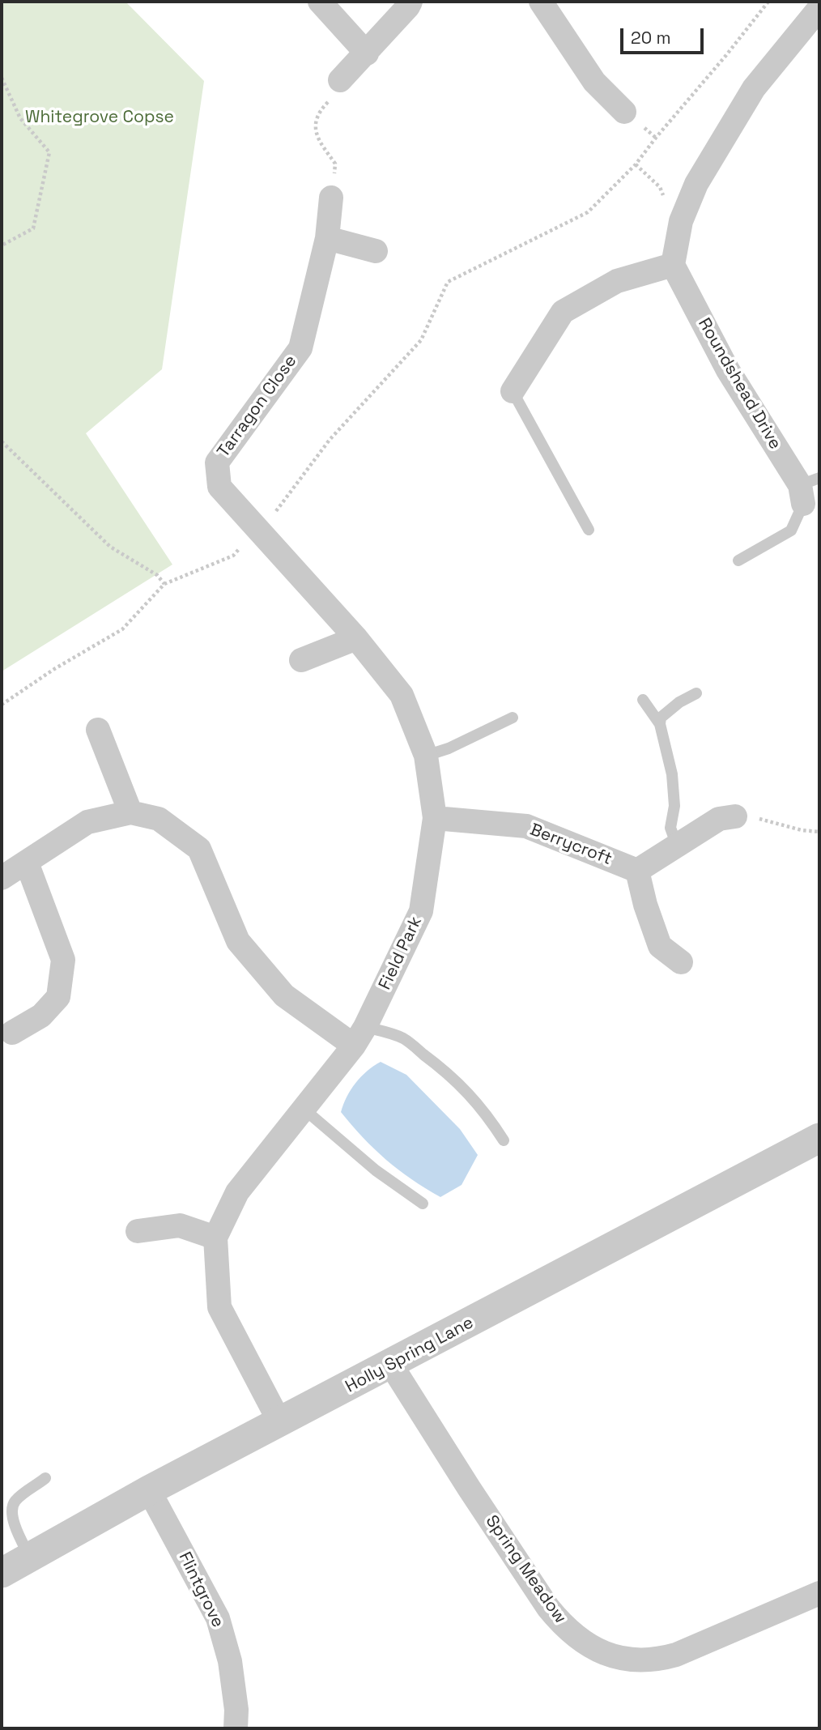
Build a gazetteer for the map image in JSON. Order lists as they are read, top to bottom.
{
  "streets": {
    "street": [
      "Roundshead Drive",
      "Tarragon Close",
      "Berrycroft",
      "Field Park",
      "Holly Spring Lane",
      "Spring Meadow",
      "Flintgrove"
    ]
  },
  "crossings": [
    ["Tarragon Close", "Field Park"],
    ["Berrycroft", "Field Park"],
    ["Field Park", "Holly Spring Lane"],
    ["Holly Spring Lane", "Spring Meadow"],
    ["Holly Spring Lane", "Flintgrove"]
  ],
  "parks": ["Whitegrove Copse"],
  "scale_bar": "20 m"
}
